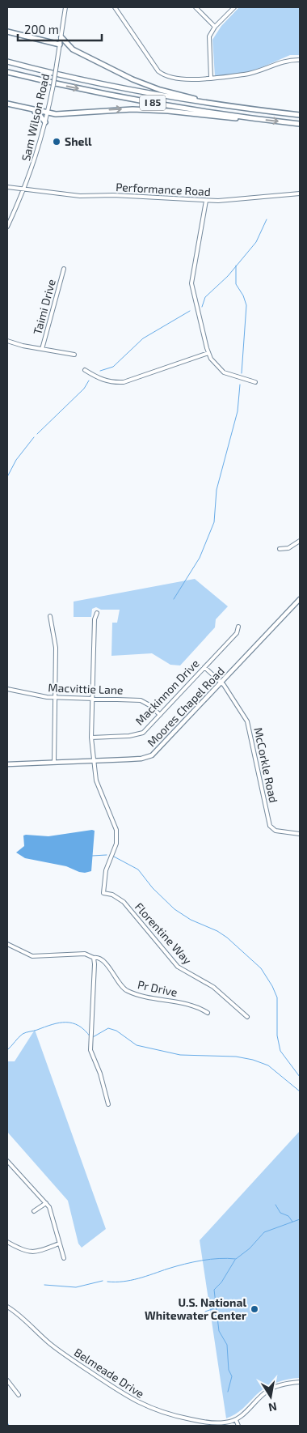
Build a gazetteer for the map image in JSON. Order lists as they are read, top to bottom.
{
  "streets": {
    "highway": ["I 85"],
    "main road": ["Moores Chapel Road"],
    "street": [
      "Sam Wilson Road",
      "Performance Road",
      "Taimi Drive",
      "Macvittie Lane",
      "Mackinnon Drive",
      "McCorkle Road",
      "Florentine Way",
      "Pr Drive",
      "Belmeade Drive"
    ]
  },
  "crossings": [
    ["Sam Wilson Road", "Performance Road"],
    ["Macvittie Lane", "Mackinnon Drive"],
    ["Mackinnon Drive", "McCorkle Road"],
    ["Moores Chapel Road", "McCorkle Road"],
    ["Moores Chapel Road", "Florentine Way"]
  ],
  "places": ["Shell", "U.S. National Whitewater Center"],
  "scale_bar": "200 m",
  "north": "bottom"
}
